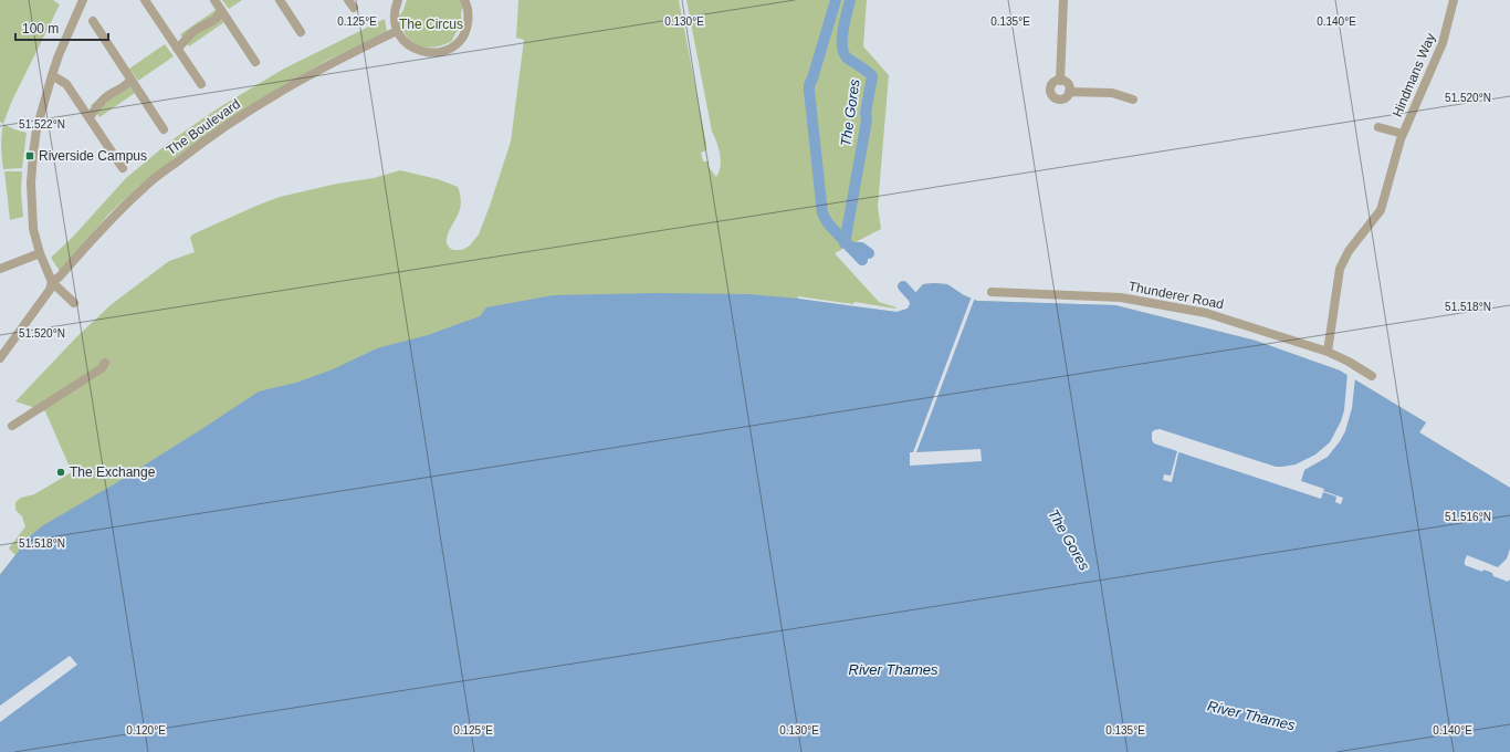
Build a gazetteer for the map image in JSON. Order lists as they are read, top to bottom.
{
  "streets": {
    "street": ["Hindmans Way", "The Boulevard", "Thunderer Road"]
  },
  "crossings": [
    ["Hindmans Way", "Thunderer Road"]
  ],
  "water": ["The Gores", "River Thames"],
  "parks": ["The Circus"],
  "places": {
    "transit": ["Riverside Campus"],
    "other": ["The Exchange"]
  },
  "scale_bar": "100 m",
  "coordinates": [
    "0.125°E",
    "0.130°E",
    "0.135°E",
    "0.140°E",
    "51.520°N",
    "51.522°N",
    "51.518°N",
    "51.516°N",
    "0.120°E"
  ]
}
